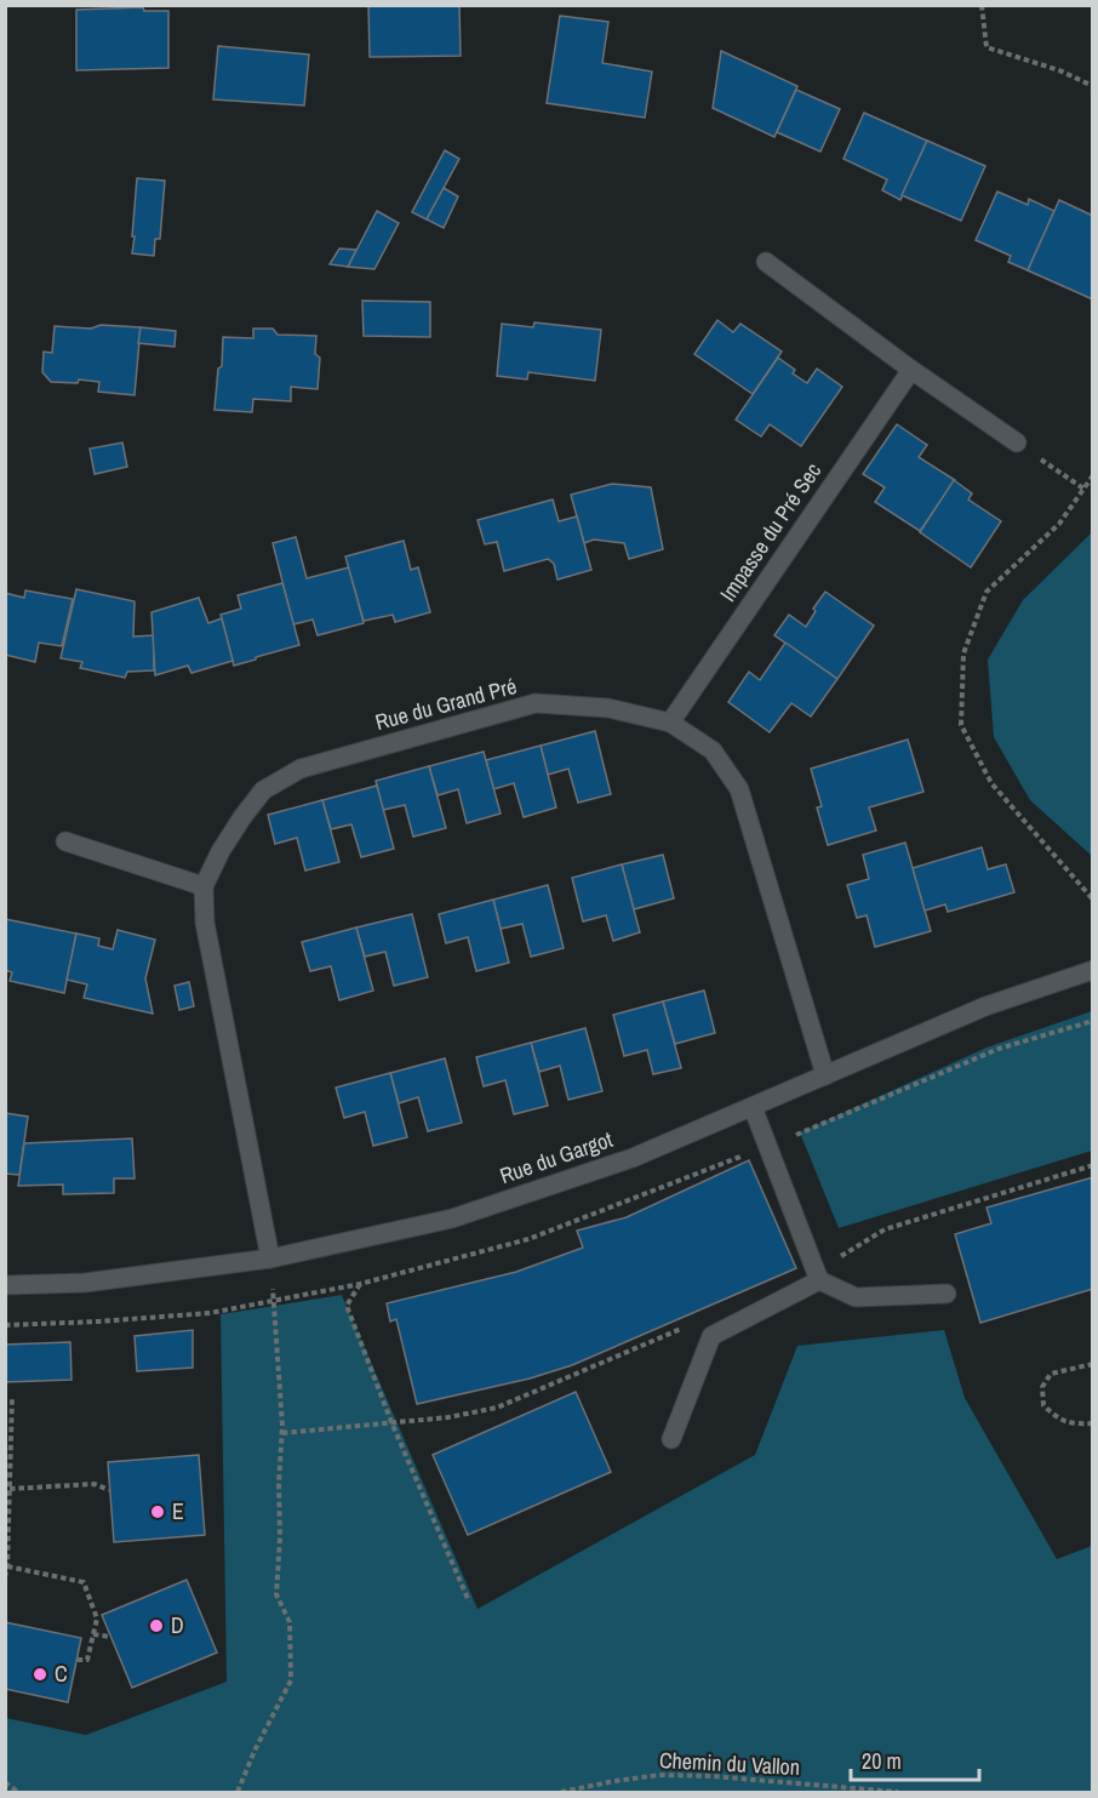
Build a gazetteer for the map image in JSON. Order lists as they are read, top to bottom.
{
  "streets": {
    "street": ["Impasse du Pré Sec", "Rue du Grand Pré", "Rue du Gargot"],
    "path": ["Chemin du Vallon"]
  },
  "crossings": [
    ["Impasse du Pré Sec", "Rue du Grand Pré"],
    ["Rue du Grand Pré", "Rue du Gargot"]
  ],
  "places": ["E", "D", "C"],
  "scale_bar": "20 m"
}
